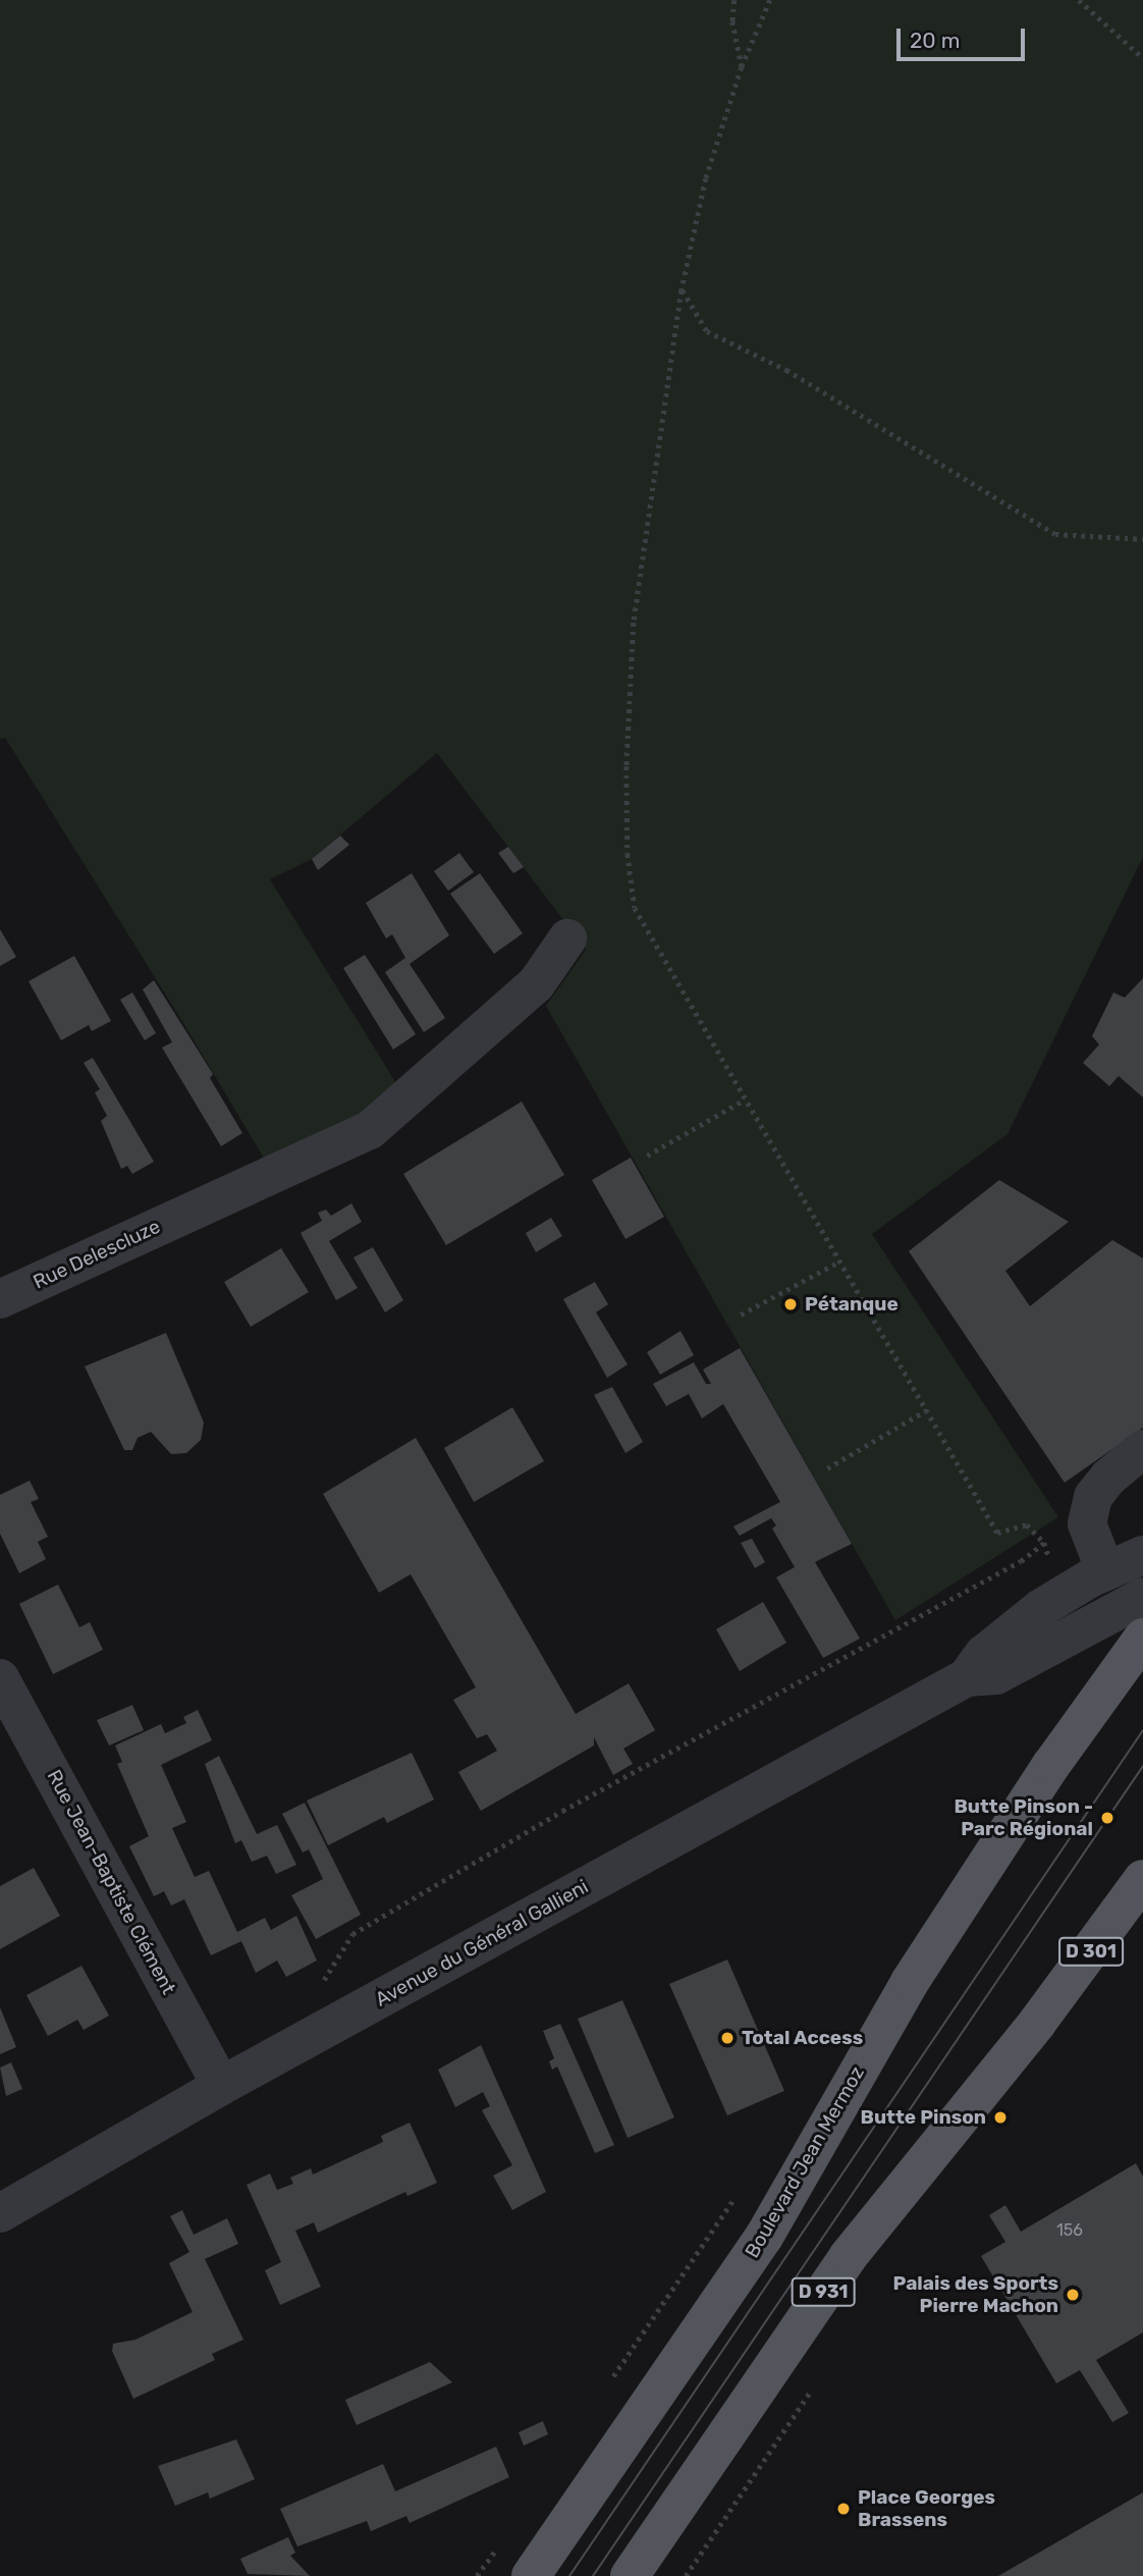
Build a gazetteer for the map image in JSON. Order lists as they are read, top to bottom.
{
  "streets": {
    "main road": ["D 301", "Boulevard Jean Mermoz", "D 931"],
    "street": ["Rue Delescluze", "Rue Jean-Baptiste Clément", "Avenue du Général Gallieni"]
  },
  "crossings": [
    ["Rue Jean-Baptiste Clément", "Avenue du Général Gallieni"],
    ["D 301", "D 931"]
  ],
  "places": [
    "Pétanque",
    "Butte Pinson - Parc Régional",
    "Total Access",
    "Butte Pinson",
    "Palais des Sports Pierre Machon",
    "Place Georges Brassens"
  ],
  "house_numbers": ["156"],
  "scale_bar": "20 m"
}
